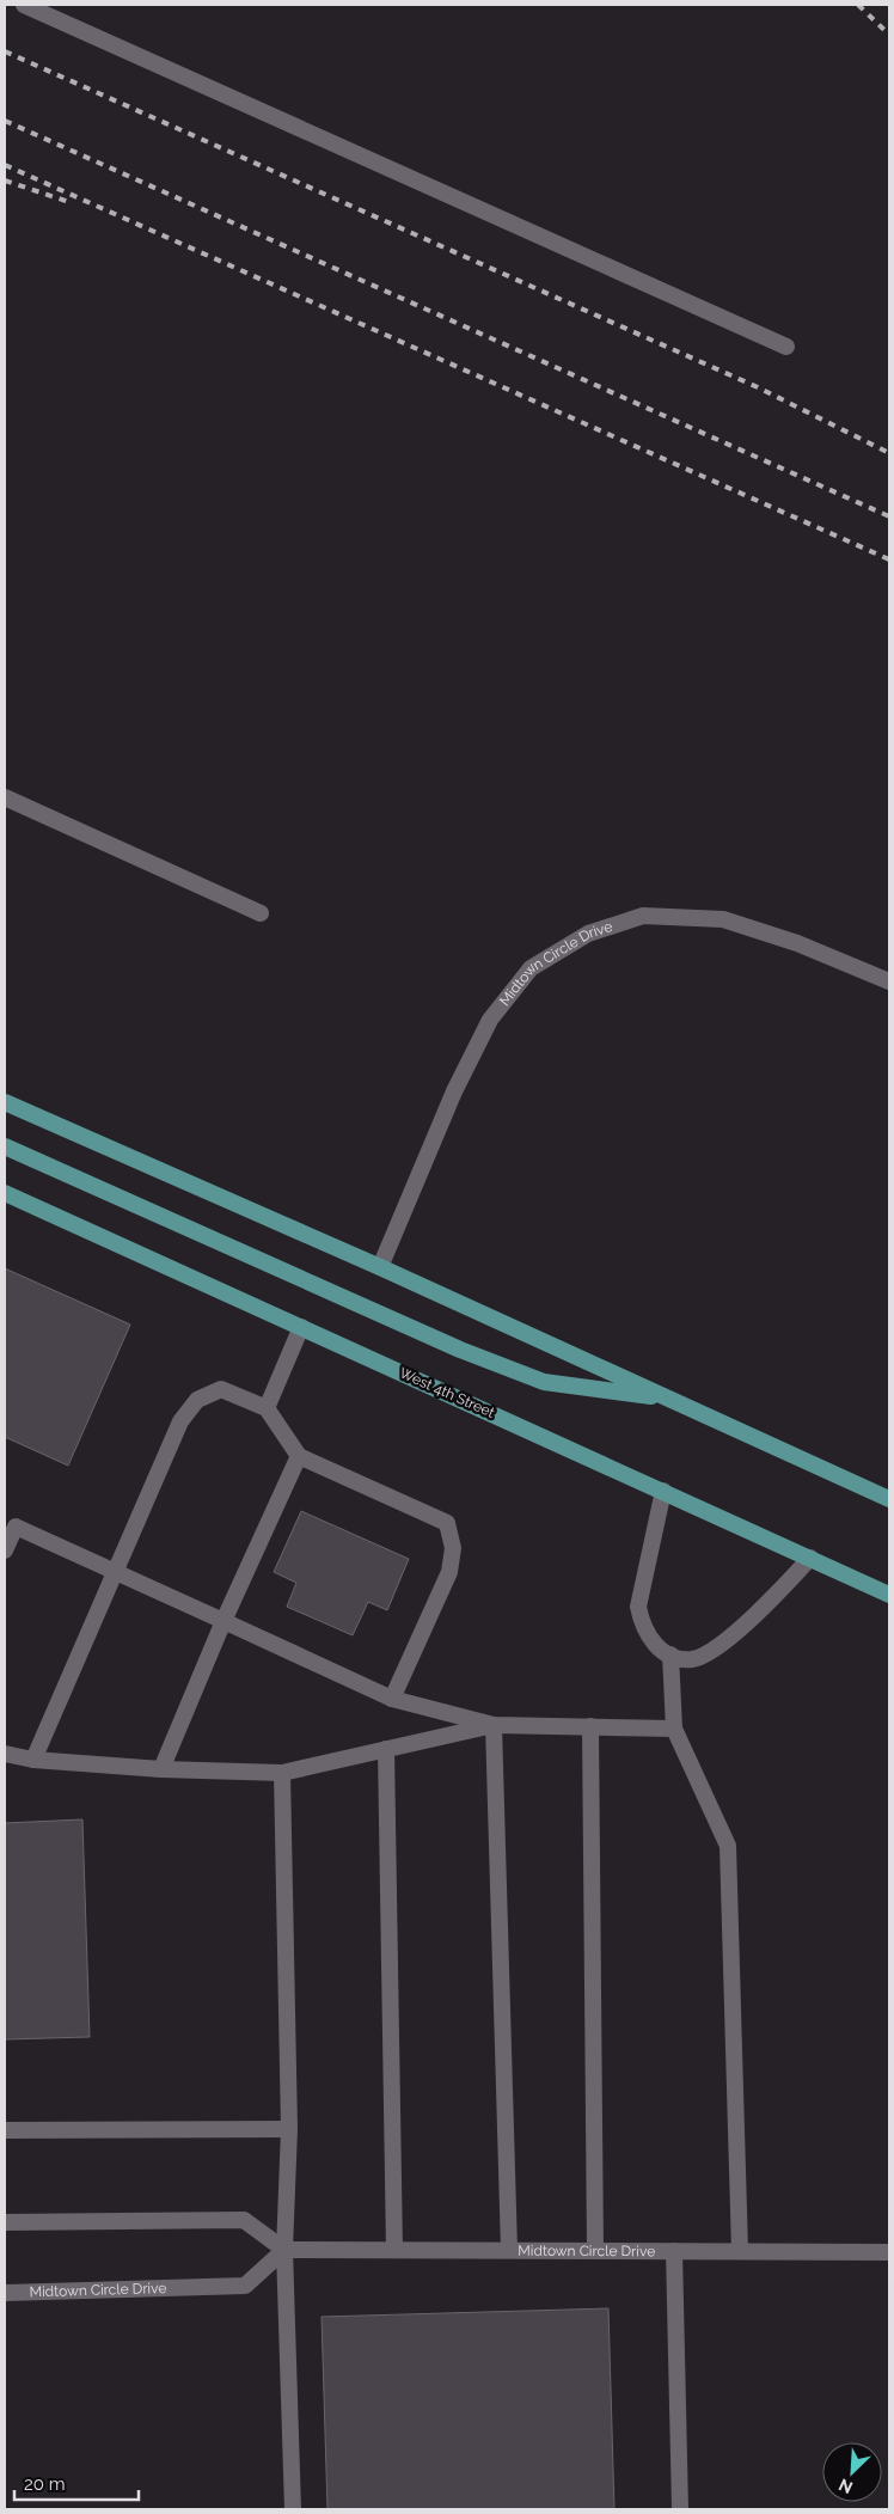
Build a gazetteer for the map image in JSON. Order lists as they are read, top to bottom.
{
  "streets": {
    "main road": ["West 4th Street"],
    "street": ["Midtown Circle Drive"]
  },
  "scale_bar": "20 m",
  "north": "bottom left"
}
